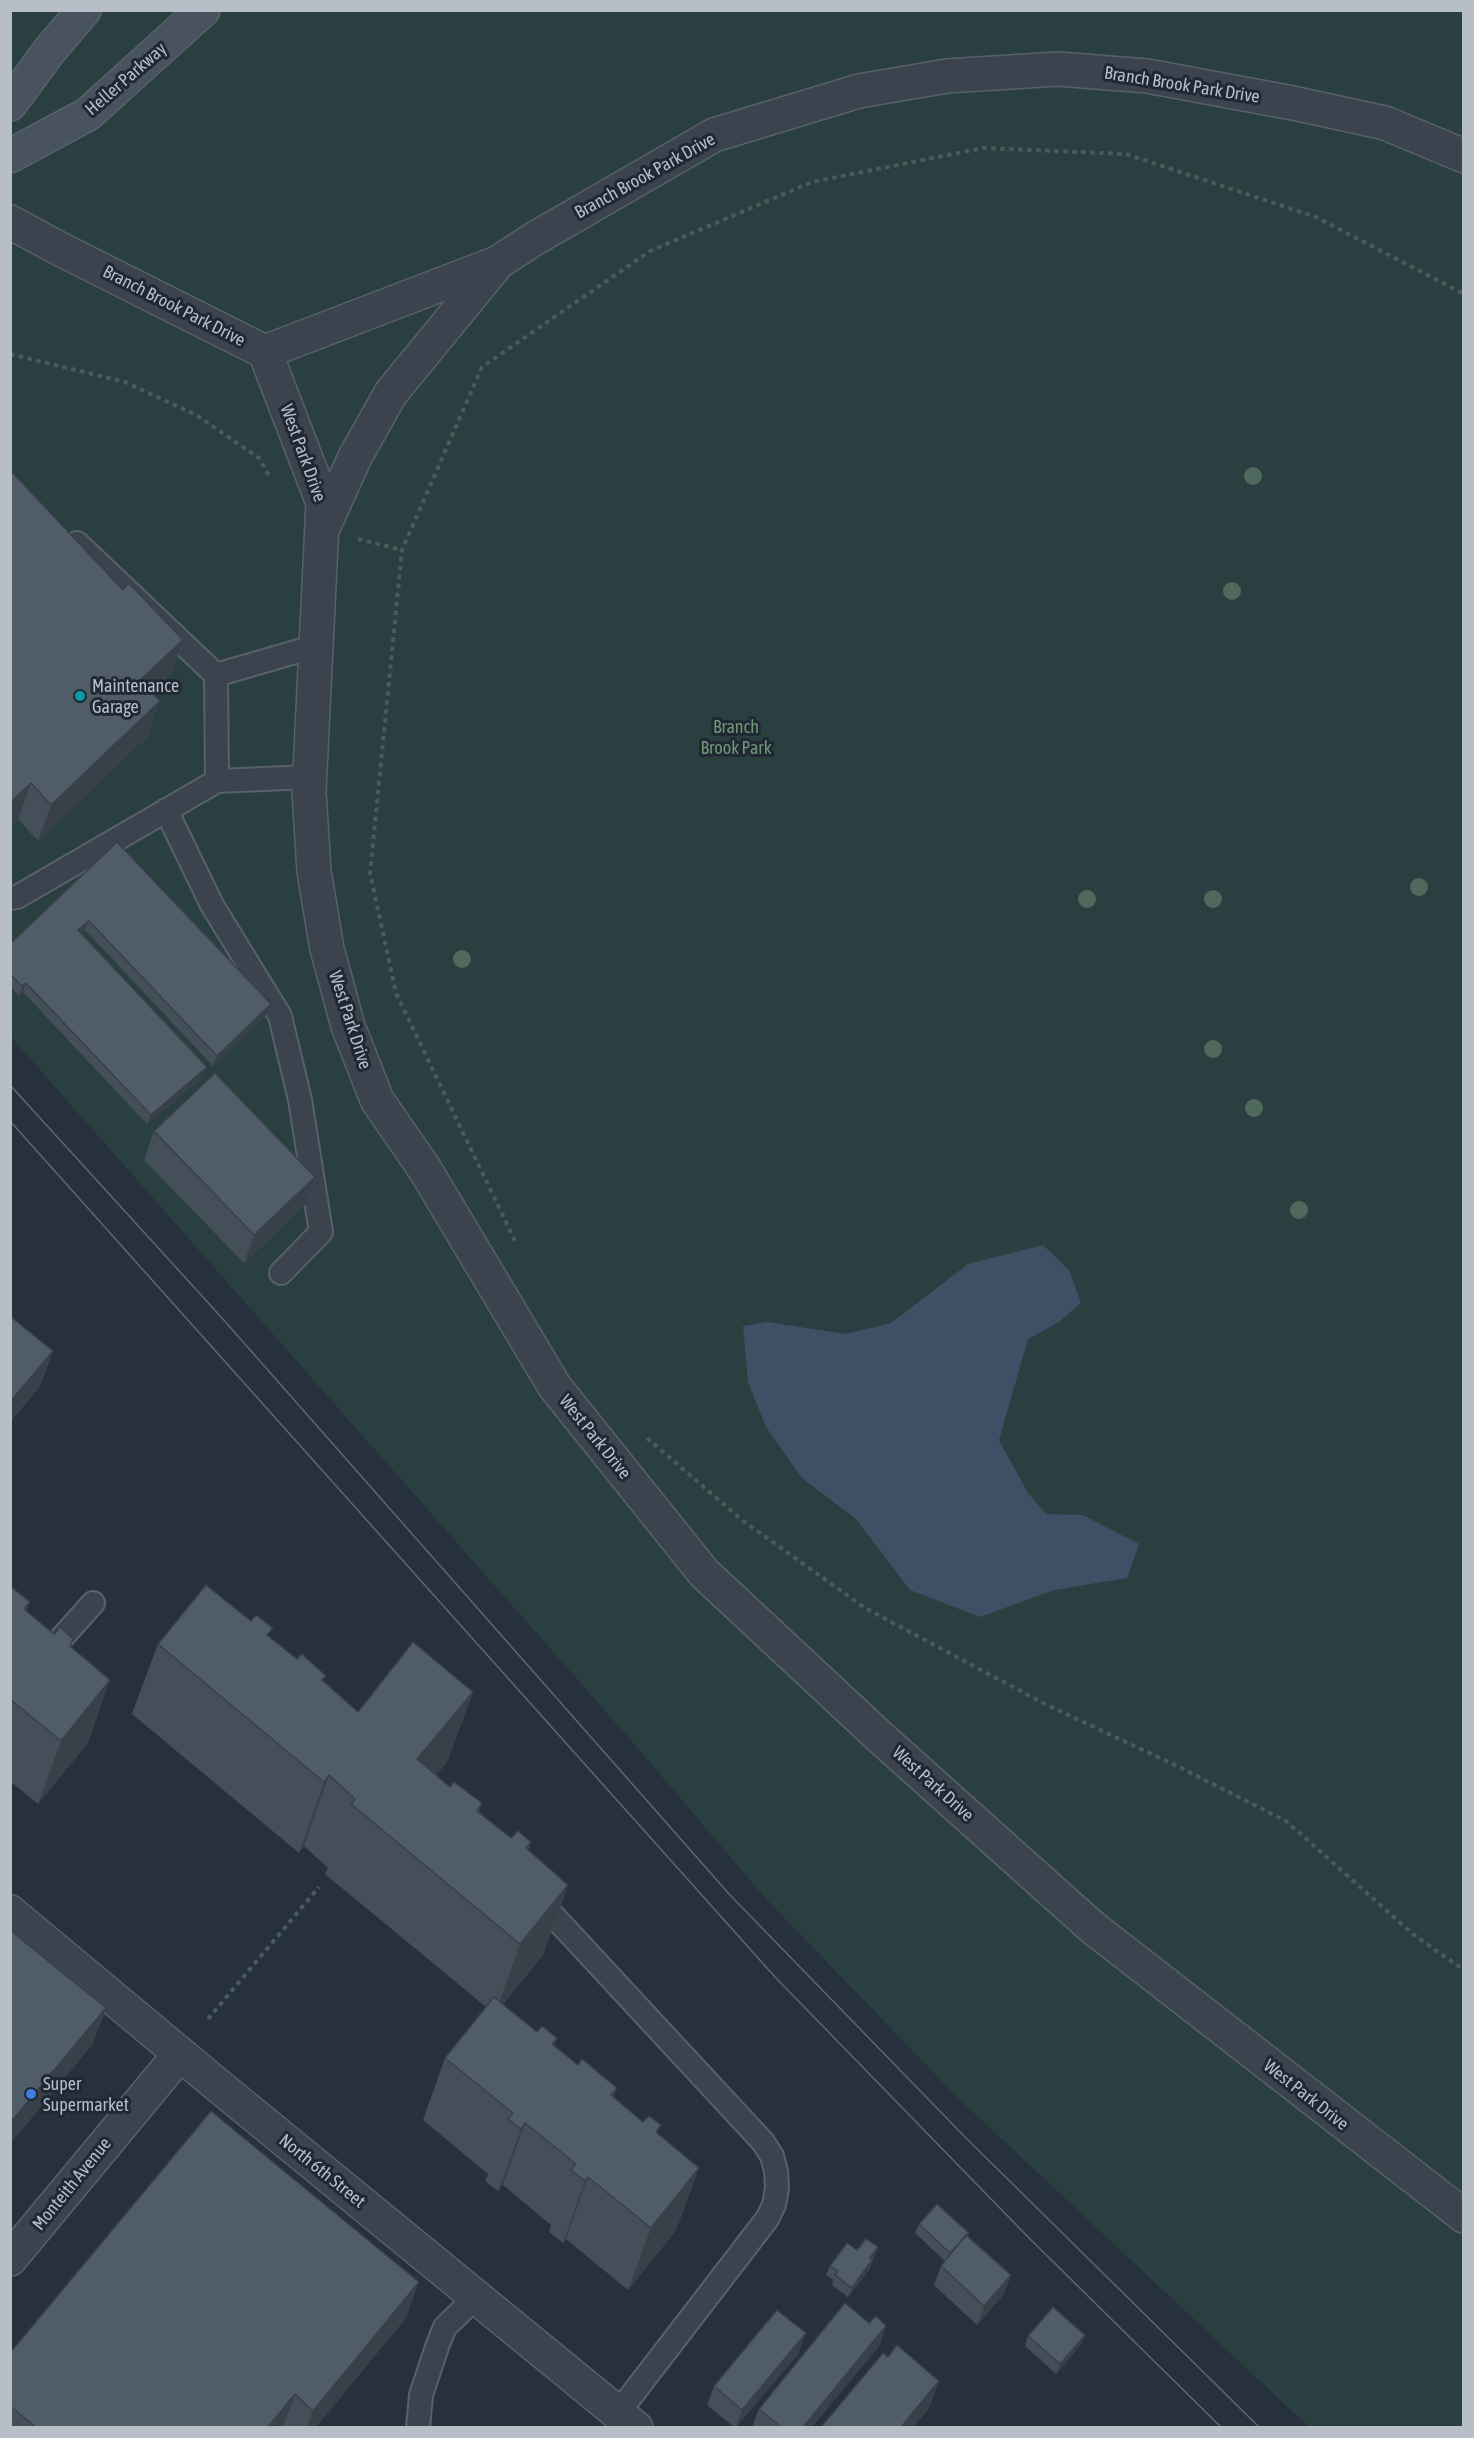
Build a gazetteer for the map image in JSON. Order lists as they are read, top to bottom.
{
  "streets": {
    "main road": ["Heller Parkway"],
    "street": [
      "Branch Brook Park Drive",
      "West Park Drive",
      "North 6th Street",
      "Monteith Avenue"
    ]
  },
  "crossings": [
    ["Branch Brook Park Drive", "West Park Drive"],
    ["North 6th Street", "Monteith Avenue"]
  ],
  "parks": ["Branch Brook Park"],
  "places": ["Maintenance Garage", "Super Supermarket"]
}
